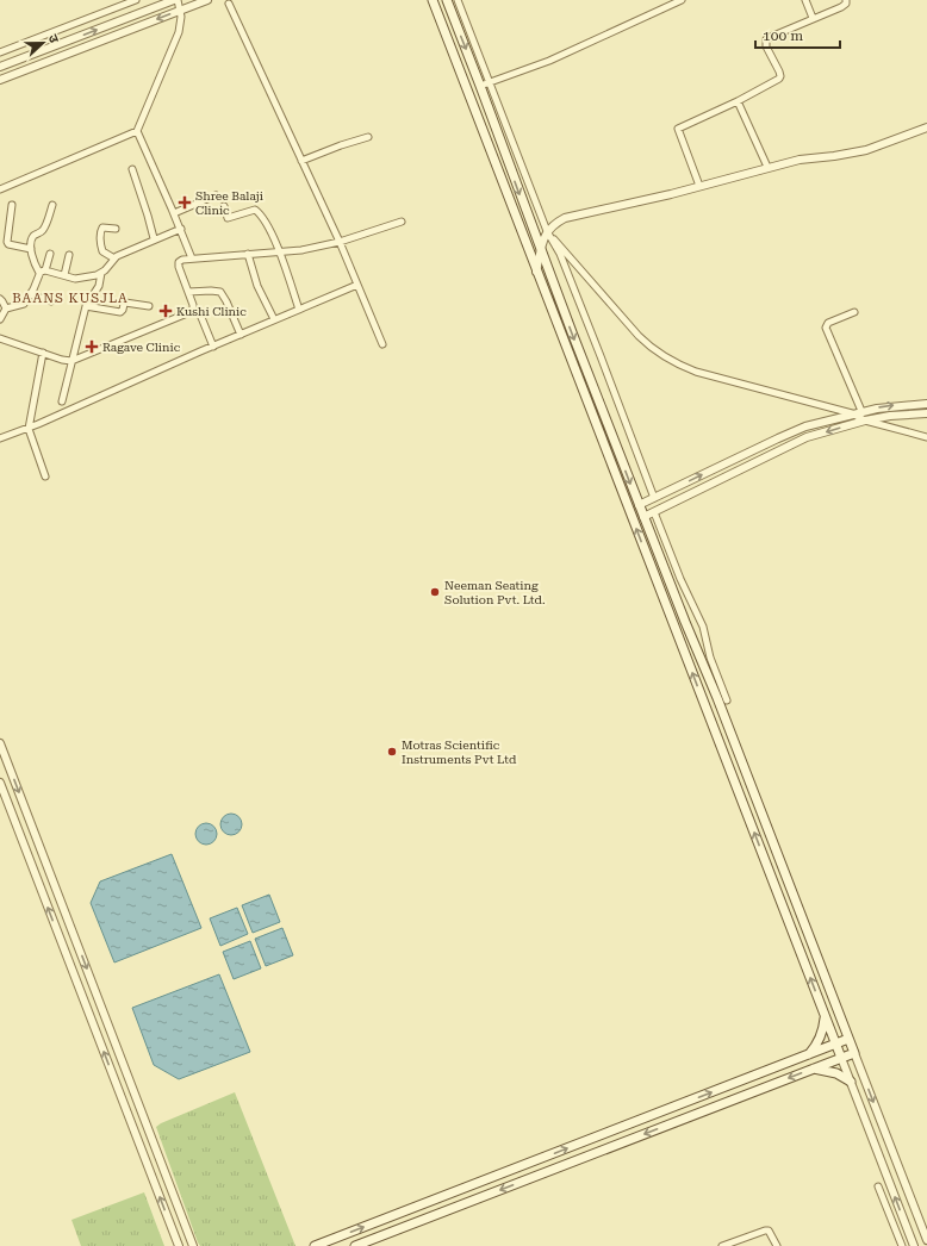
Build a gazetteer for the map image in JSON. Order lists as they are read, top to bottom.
{
  "districts": ["BAANS KUSJLA"],
  "places": {
    "health": ["Shree Balaji Clinic", "Kushi Clinic", "Ragave Clinic"],
    "other": ["Neeman Seating Solution Pvt. Ltd.", "Motras Scientific Instruments Pvt Ltd"]
  },
  "scale_bar": "100 m",
  "north": "right"
}
